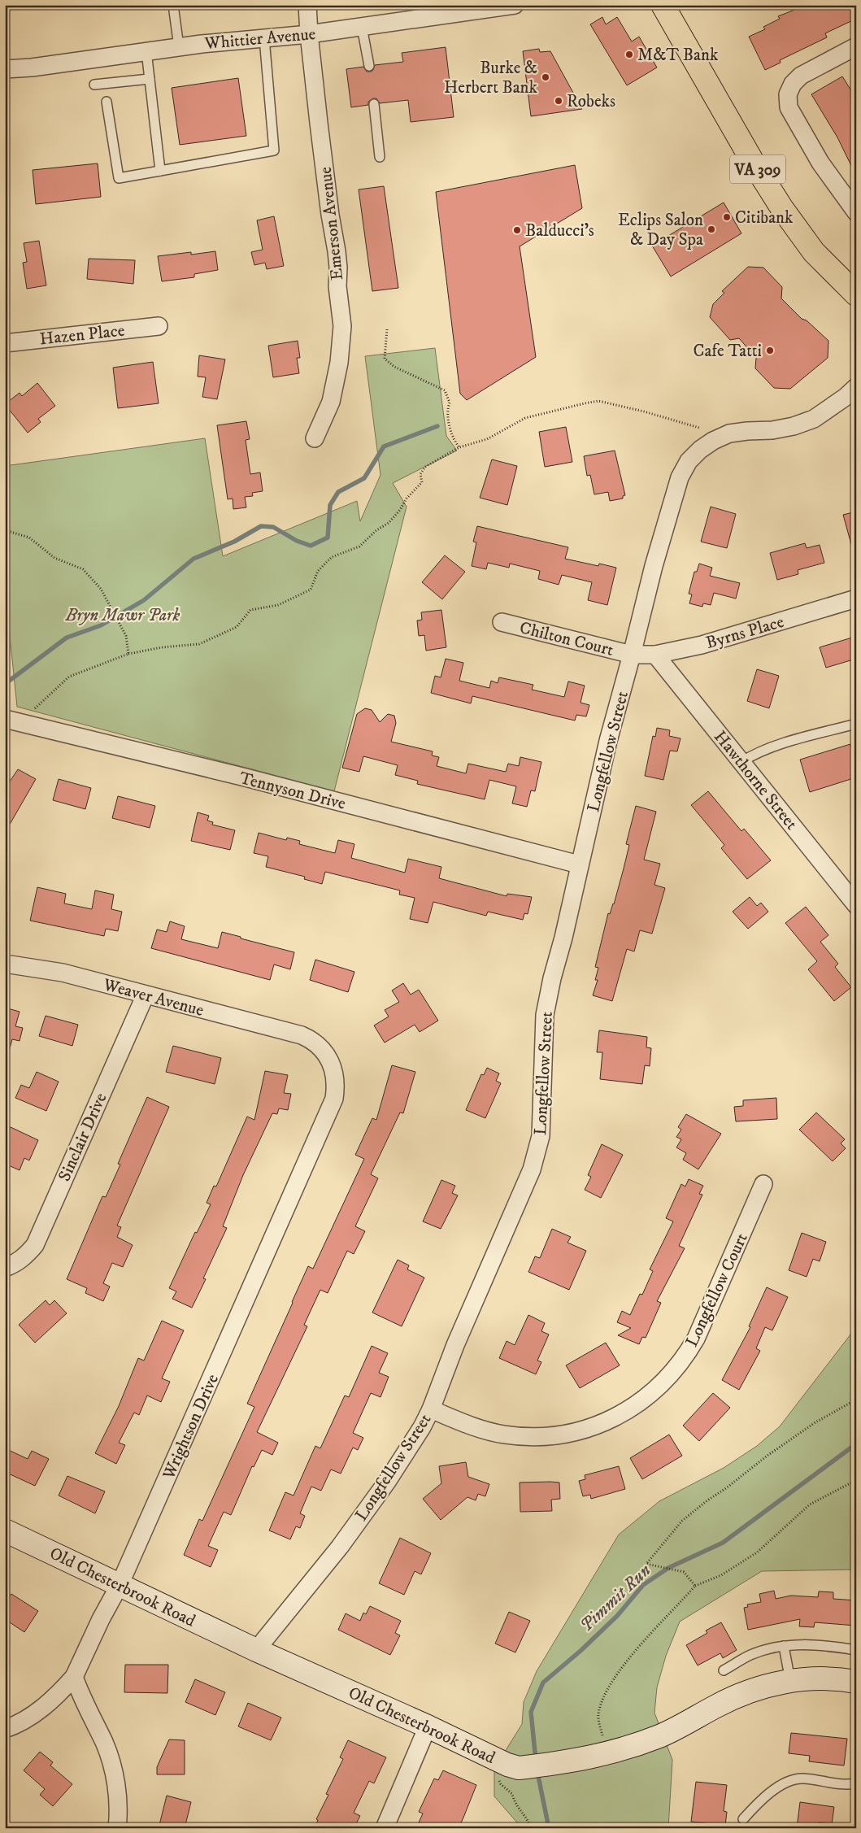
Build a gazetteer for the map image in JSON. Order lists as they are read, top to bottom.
{
  "streets": {
    "main road": ["VA 309"],
    "street": [
      "Whittier Avenue",
      "Emerson Avenue",
      "Hazen Place",
      "Byrns Place",
      "Chilton Court",
      "Longfellow Street",
      "Hawthorne Street",
      "Tennyson Drive",
      "Weaver Avenue",
      "Sinclair Drive",
      "Longfellow Court",
      "Wrightson Drive",
      "Old Chesterbrook Road"
    ]
  },
  "crossings": [
    ["Whittier Avenue", "Emerson Avenue"],
    ["Byrns Place", "Chilton Court"],
    ["Byrns Place", "Longfellow Street"],
    ["Byrns Place", "Hawthorne Street"],
    ["Chilton Court", "Longfellow Street"],
    ["Longfellow Street", "Tennyson Drive"],
    ["Longfellow Street", "Longfellow Court"],
    ["Longfellow Street", "Old Chesterbrook Road"],
    ["Weaver Avenue", "Sinclair Drive"],
    ["Weaver Avenue", "Wrightson Drive"],
    ["Wrightson Drive", "Old Chesterbrook Road"]
  ],
  "water": ["Pimmit Run"],
  "parks": ["Bryn Mawr Park"],
  "places": [
    "M&T Bank",
    "Burke & Herbert Bank",
    "Robeks",
    "Citibank",
    "Eclips Salon & Day Spa",
    "Balducci's",
    "Cafe Tatti"
  ]
}
